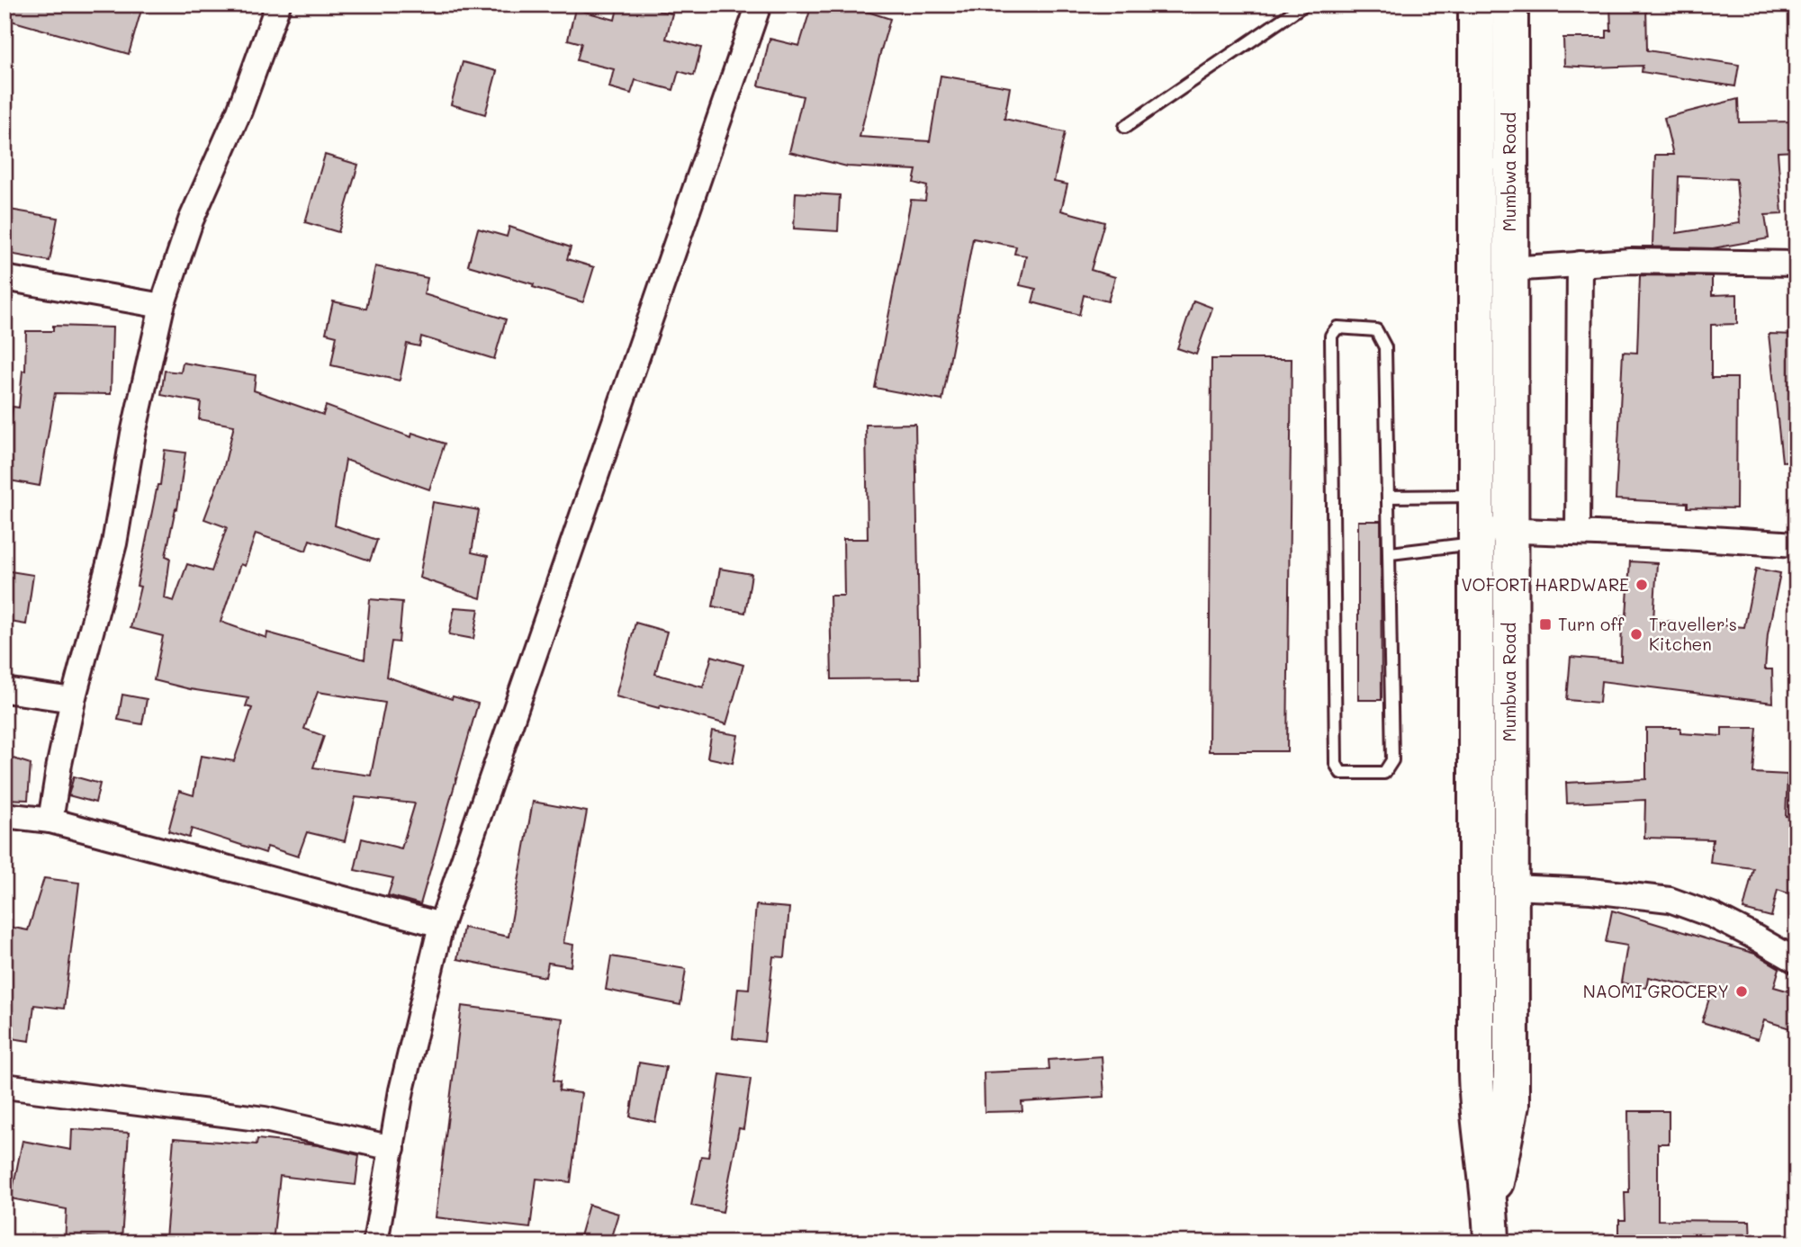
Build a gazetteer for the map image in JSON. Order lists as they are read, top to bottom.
{
  "streets": {
    "main road": ["Mumbwa Road"]
  },
  "places": {
    "other": ["VOFORT HARDWARE", "Traveller's Kitchen", "NAOMI GROCERY"],
    "transit": ["Turn off"]
  }
}
